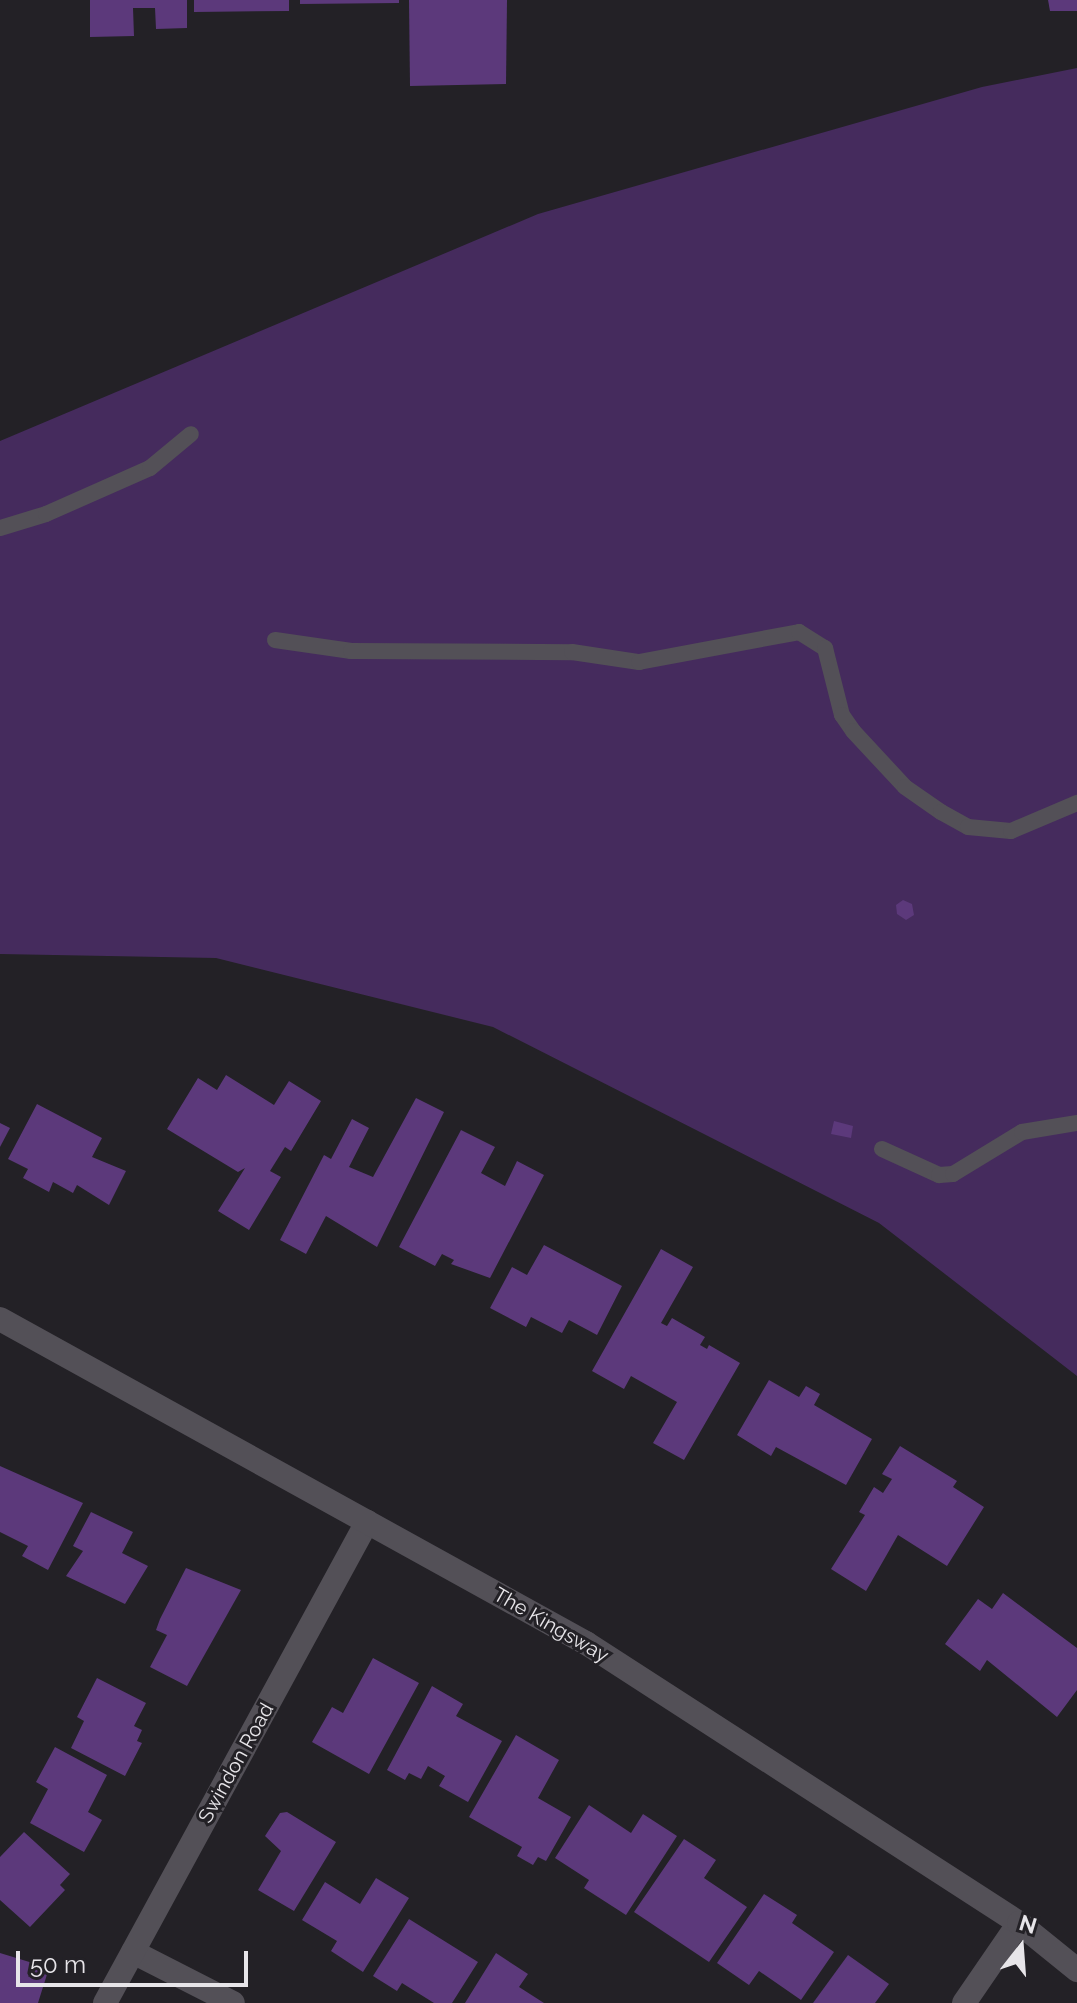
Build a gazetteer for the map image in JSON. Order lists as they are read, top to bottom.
{
  "streets": {
    "street": ["The Kingsway", "Swindon Road"]
  },
  "crossings": [
    ["The Kingsway", "Swindon Road"]
  ],
  "scale_bar": "50 m",
  "north": "top"
}
